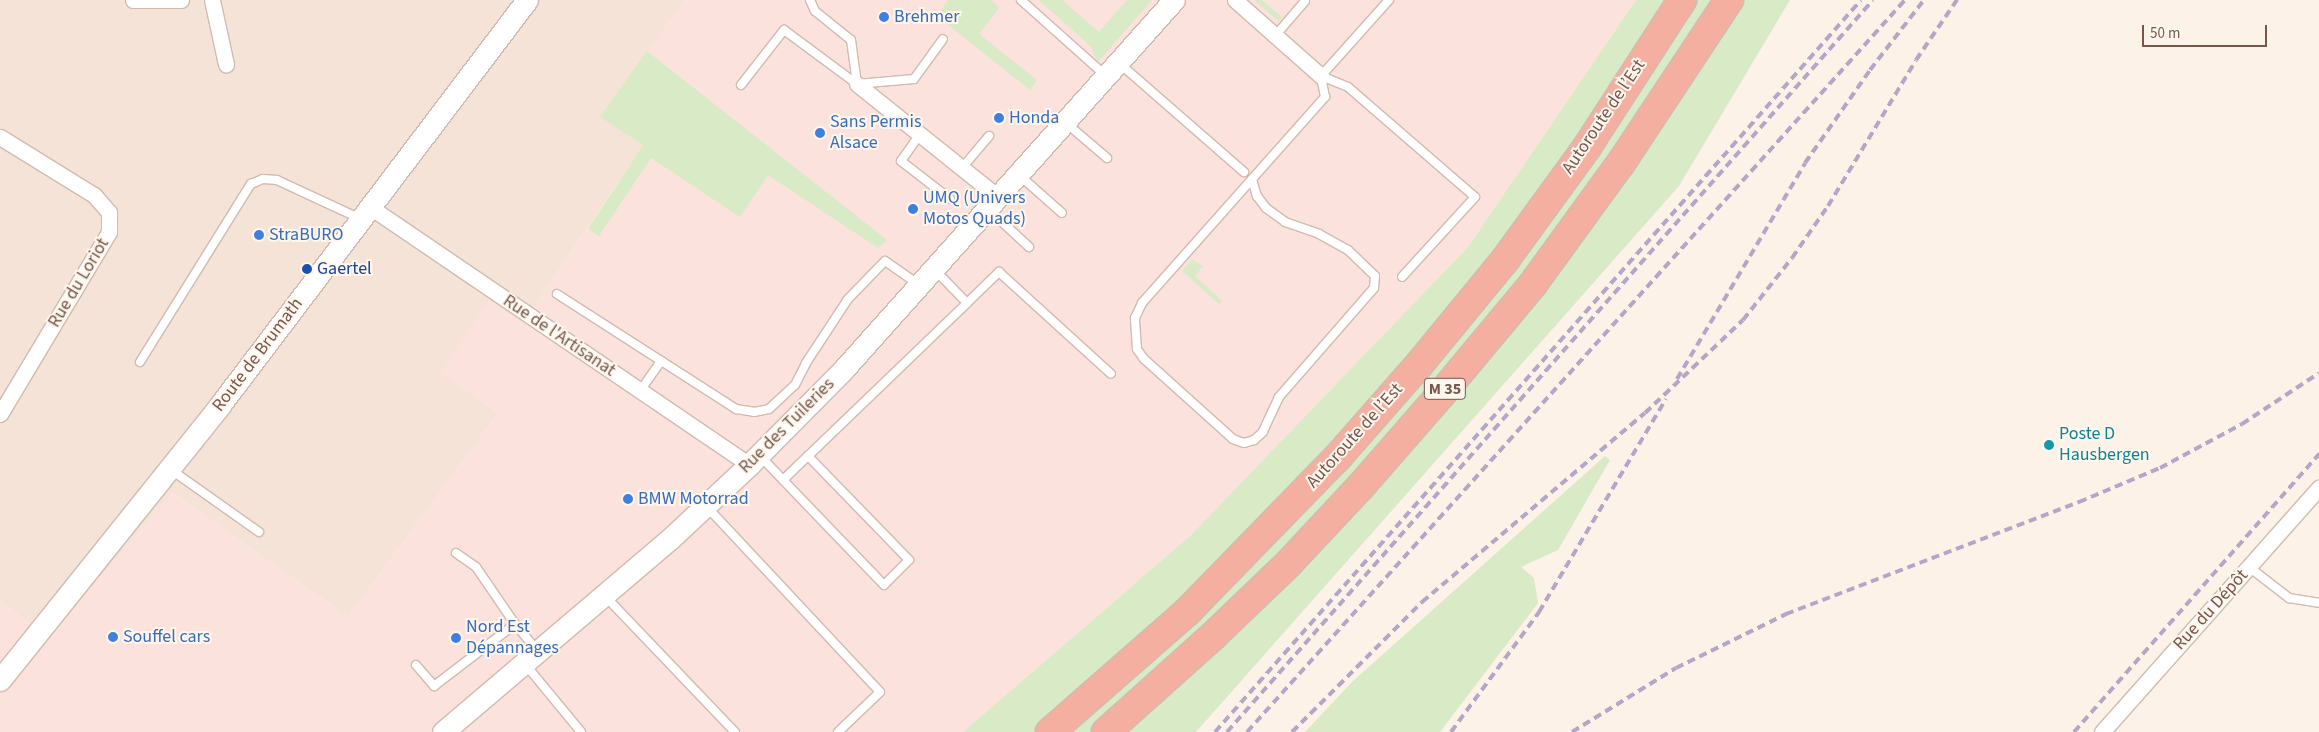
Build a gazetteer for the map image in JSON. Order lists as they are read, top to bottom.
{
  "streets": {
    "highway": ["Autoroute de l’Est", "M 35"],
    "street": [
      "Rue du Loriot",
      "Rue de l'Artisanat",
      "Route de Brumath",
      "Rue des Tuileries",
      "Rue du Dépôt"
    ]
  },
  "crossings": [
    ["Rue de l'Artisanat", "Route de Brumath"],
    ["Rue de l'Artisanat", "Rue des Tuileries"]
  ],
  "places": [
    "Brehmer",
    "Honda",
    "Sans Permis Alsace",
    "UMQ (Univers Motos Quads)",
    "StraBURO",
    "Gaertel",
    "Poste D Hausbergen",
    "BMW Motorrad",
    "Souffel cars",
    "Nord Est Dépannages"
  ],
  "scale_bar": "50 m"
}
